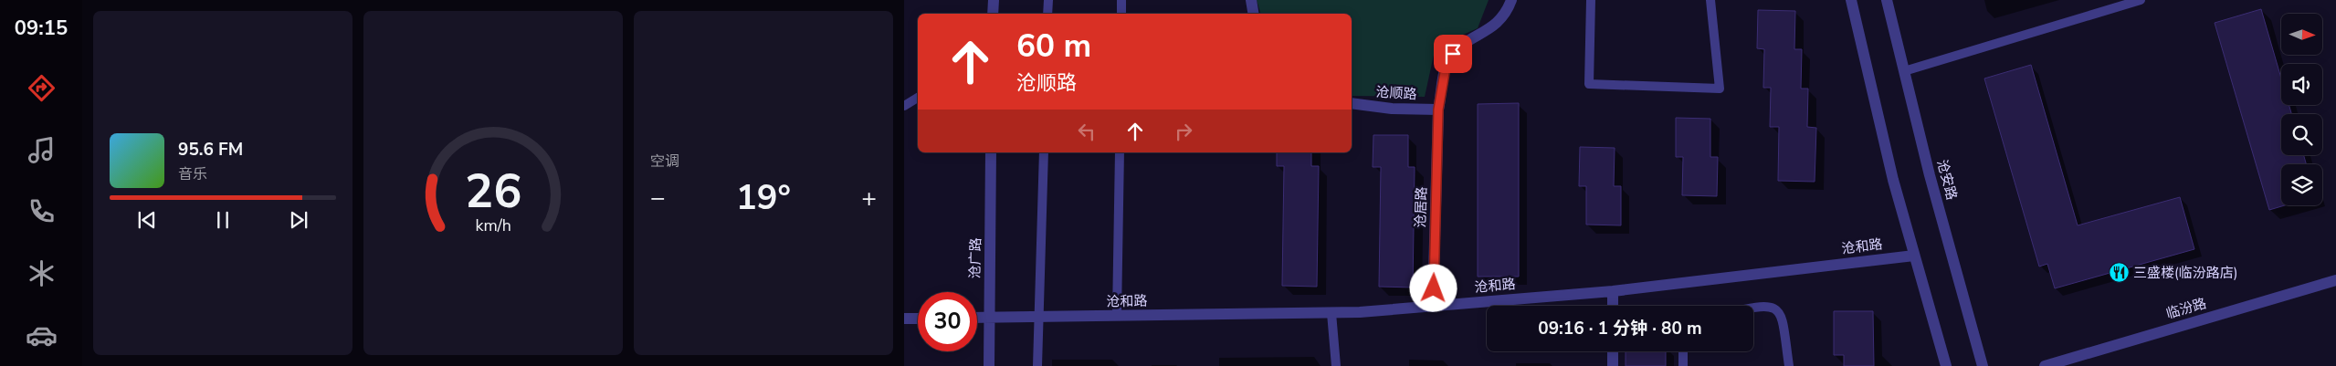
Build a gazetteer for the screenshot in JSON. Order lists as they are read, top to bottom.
{
  "streets": {
    "street": [
      "沧顺路",
      "沧安路",
      "沧居路",
      "沧和路",
      "沧广路",
      "临汾路"
    ]
  },
  "crossings": [
    ["沧顺路", "沧居路"],
    ["沧居路", "沧和路"],
    ["沧和路", "沧广路"]
  ],
  "places": {
    "restaurant": ["三盛楼(临汾路店)"]
  },
  "north": "right",
  "page": {
    "tabs": "09:15",
    "tile": "空调",
    "turn": ["60 m", "沧顺路"],
    "song": ["95.6 FM", "音乐"],
    "heat": ["−", "19°", "+"],
    "limit": "30",
    "trip": "09:16 · 1 分钟 · 80 m",
    "gauge": ["26", "km/h"]
  }
}
